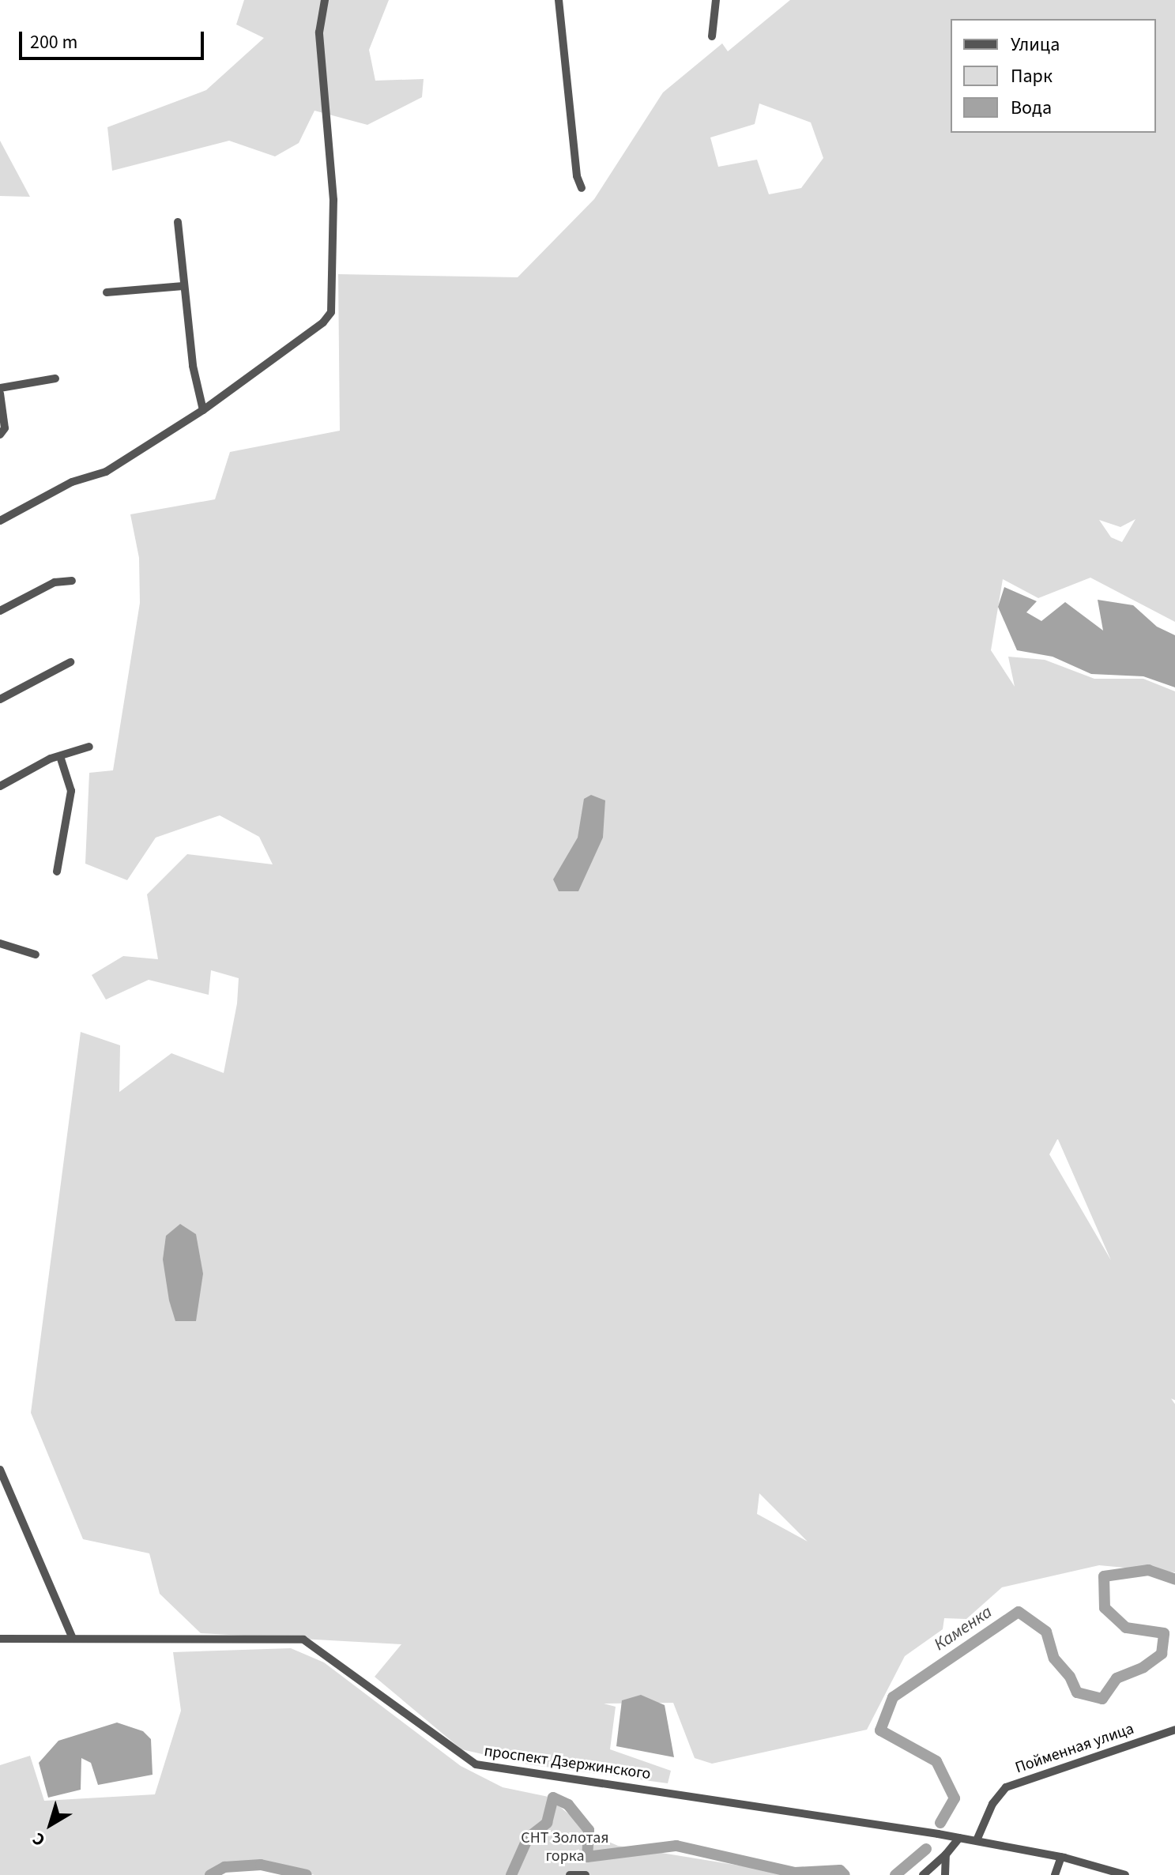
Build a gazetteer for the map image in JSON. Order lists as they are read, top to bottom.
{
  "streets": {
    "street": ["Пойменная улица", "проспект Дзержинского"]
  },
  "crossings": [
    ["Пойменная улица", "проспект Дзержинского"]
  ],
  "water": ["Каменка"],
  "parks": ["СНТ Золотая горка"],
  "legend": ["Улица", "Парк", "Вода"],
  "scale_bar": "200 m",
  "north": "bottom left"
}
